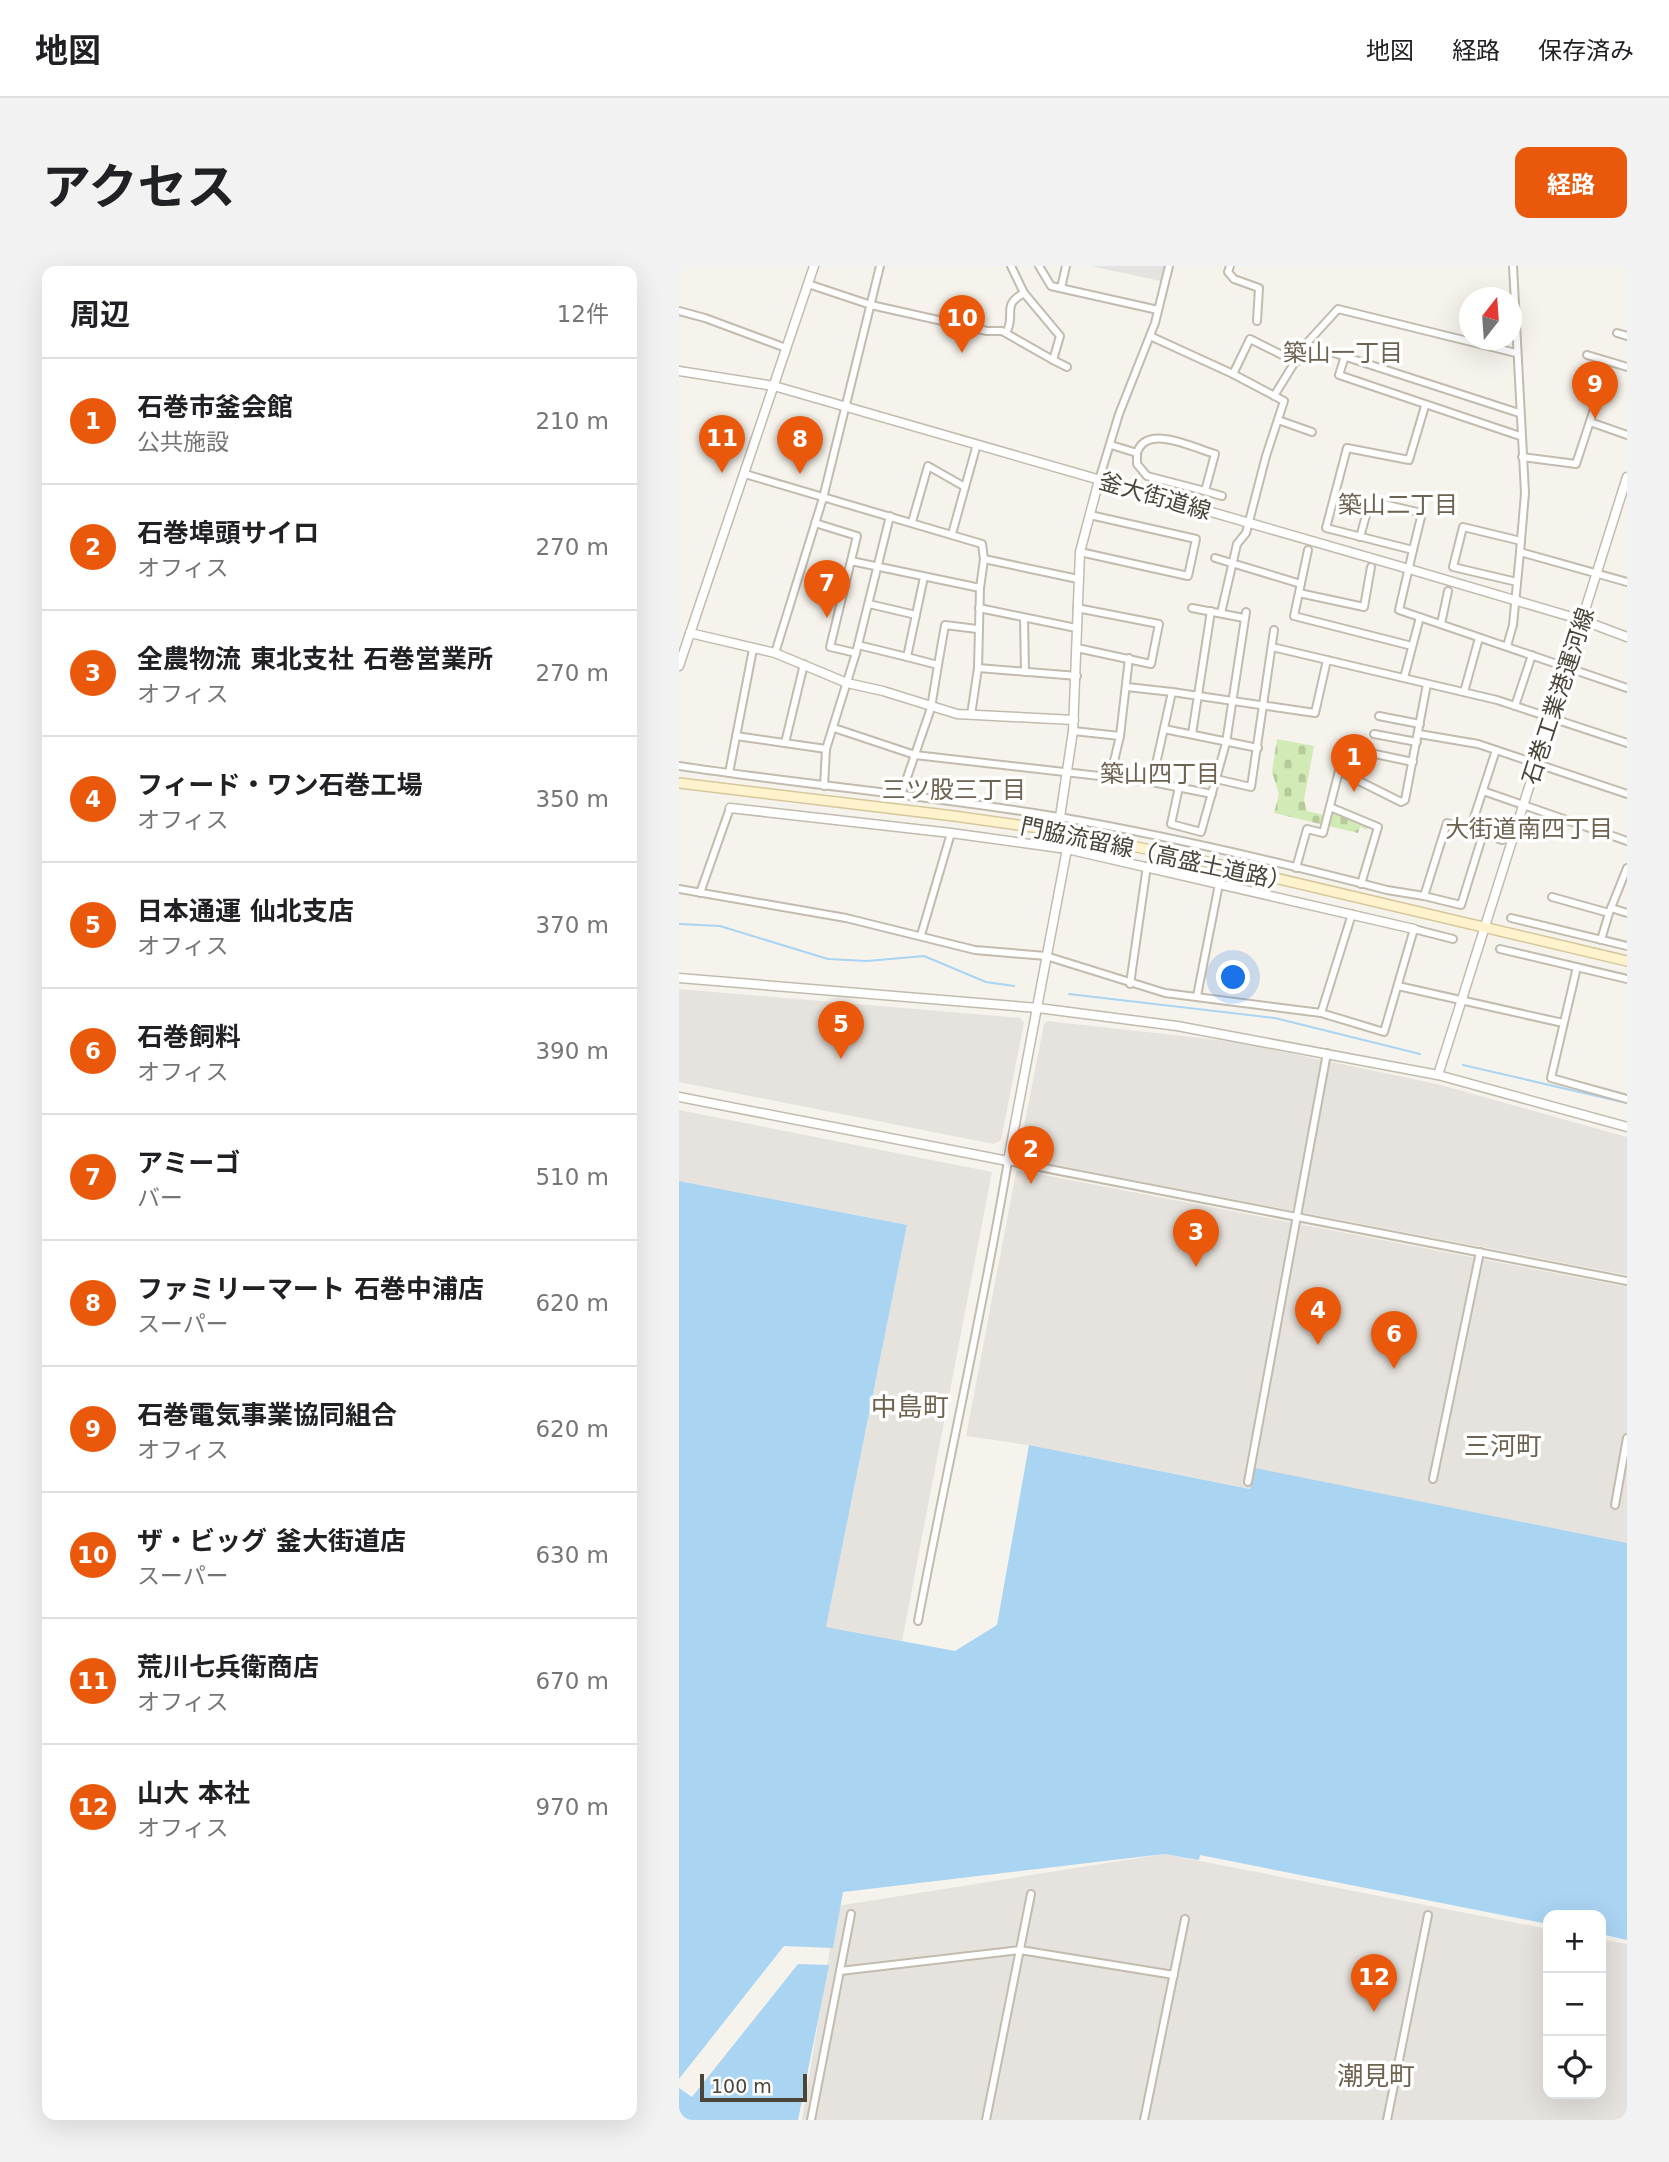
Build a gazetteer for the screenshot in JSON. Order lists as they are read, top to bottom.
{
  "streets": {
    "main road": ["門脇流留線（高盛土道路）"],
    "street": ["釜大街道線", "石巻工業港運河線"]
  },
  "crossings": [
    ["釜大街道線", "石巻工業港運河線"],
    ["石巻工業港運河線", "門脇流留線（高盛土道路）"]
  ],
  "districts": [
    "築山一丁目",
    "築山二丁目",
    "築山四丁目",
    "三ツ股三丁目",
    "大街道南四丁目",
    "中島町",
    "三河町",
    "潮見町"
  ],
  "scale_bar": "100 m",
  "north": "top",
  "page": {
    "header": "地図",
    "nav": ["地図", "経路", "保存済み"],
    "title": "アクセス",
    "buttons": "経路",
    "heading": ["周辺", "12件"],
    "pins": [
      "10",
      "9",
      "11",
      "8",
      "7",
      "1",
      "5",
      "2",
      "3",
      "4",
      "6",
      "12"
    ],
    "list": [
      {
        "mark": "1",
        "name": "石巻市釜会館",
        "note": "公共施設",
        "value": "210 m"
      },
      {
        "mark": "2",
        "name": "石巻埠頭サイロ",
        "note": "オフィス",
        "value": "270 m"
      },
      {
        "mark": "3",
        "name": "全農物流 東北支社 石巻営業所",
        "note": "オフィス",
        "value": "270 m"
      },
      {
        "mark": "4",
        "name": "フィード・ワン石巻工場",
        "note": "オフィス",
        "value": "350 m"
      },
      {
        "mark": "5",
        "name": "日本通運 仙北支店",
        "note": "オフィス",
        "value": "370 m"
      },
      {
        "mark": "6",
        "name": "石巻飼料",
        "note": "オフィス",
        "value": "390 m"
      },
      {
        "mark": "7",
        "name": "アミーゴ",
        "note": "バー",
        "value": "510 m"
      },
      {
        "mark": "8",
        "name": "ファミリーマート 石巻中浦店",
        "note": "スーパー",
        "value": "620 m"
      },
      {
        "mark": "9",
        "name": "石巻電気事業協同組合",
        "note": "オフィス",
        "value": "620 m"
      },
      {
        "mark": "10",
        "name": "ザ・ビッグ 釜大街道店",
        "note": "スーパー",
        "value": "630 m"
      },
      {
        "mark": "11",
        "name": "荒川七兵衛商店",
        "note": "オフィス",
        "value": "670 m"
      },
      {
        "mark": "12",
        "name": "山大 本社",
        "note": "オフィス",
        "value": "970 m"
      }
    ],
    "map_buttons": ["+", "−"],
    "scale": "100 m"
  }
}
